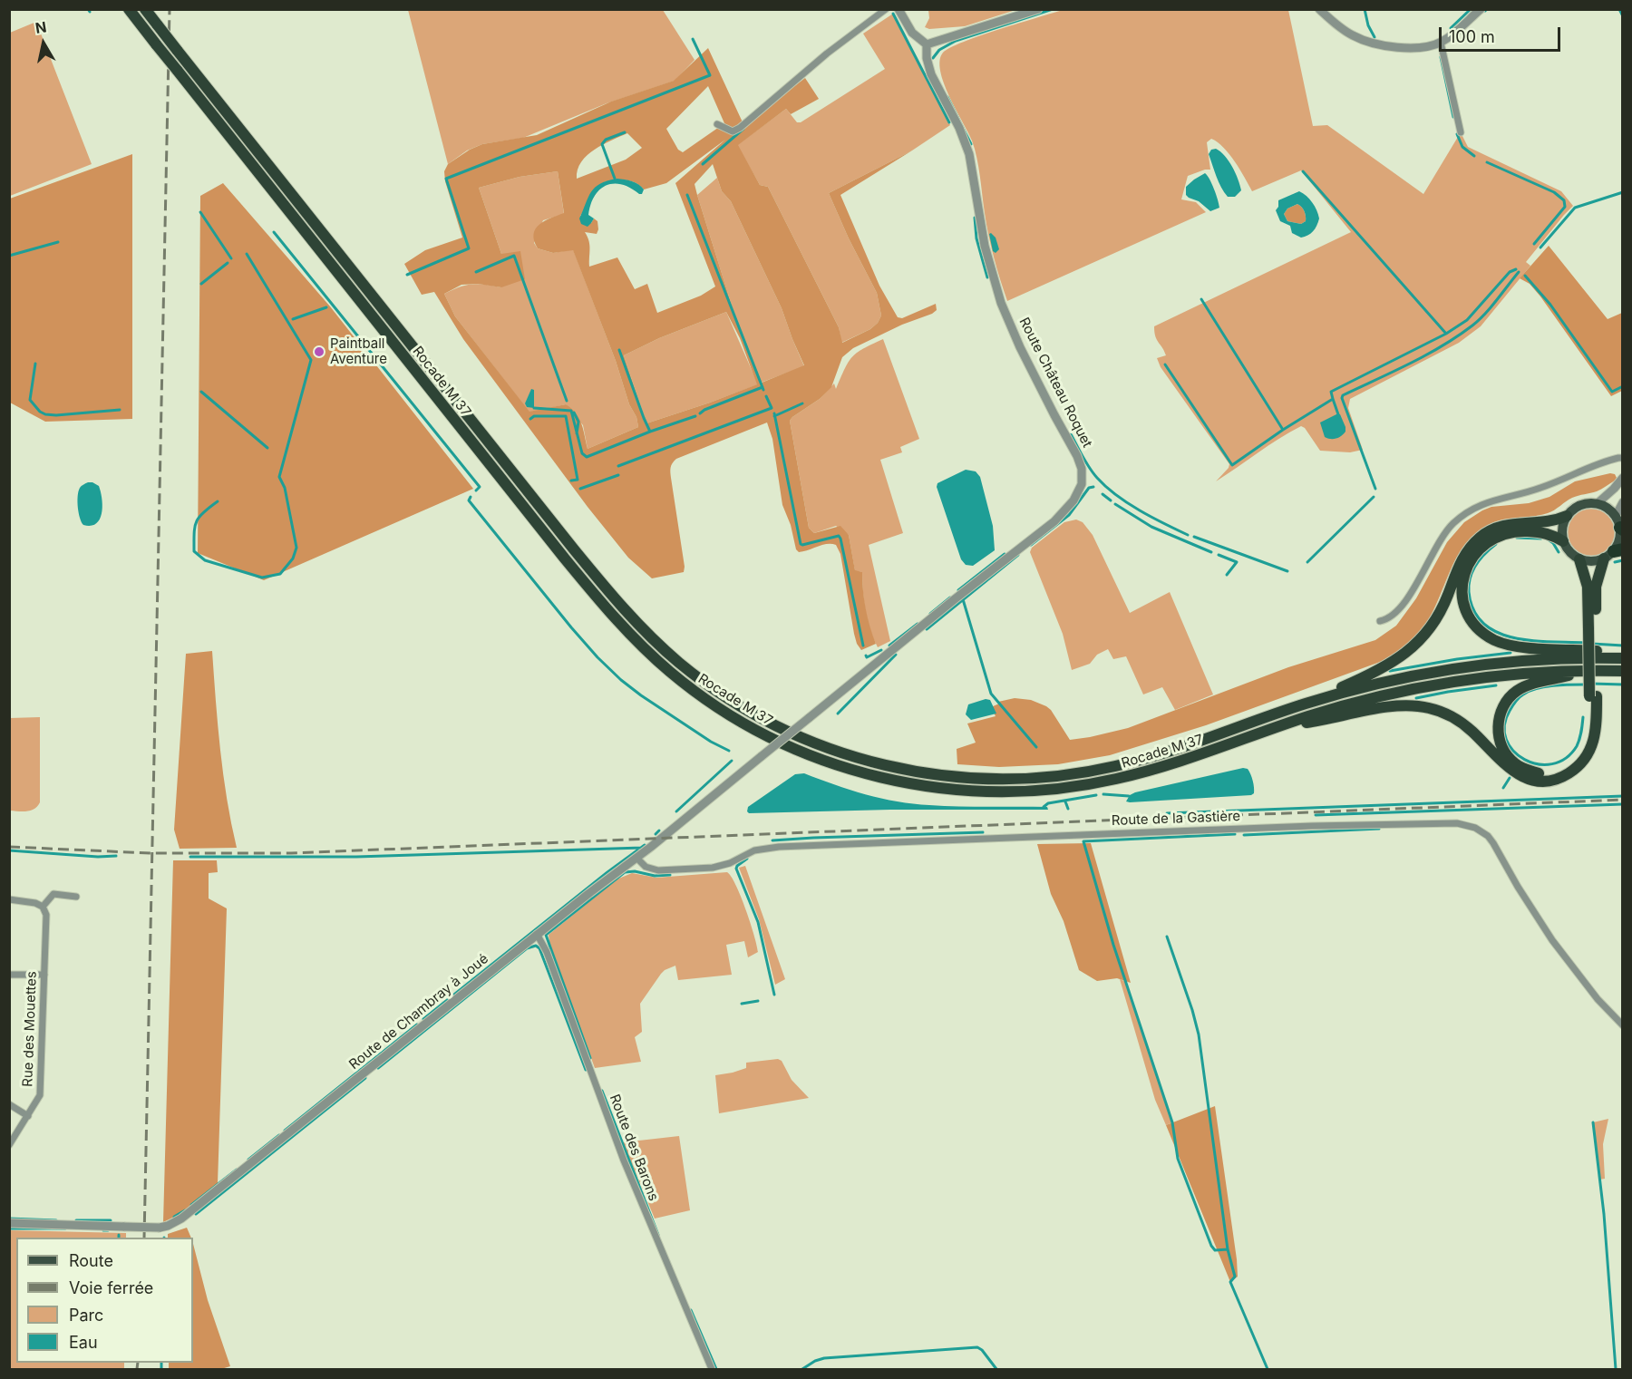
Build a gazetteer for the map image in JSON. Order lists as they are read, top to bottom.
{
  "streets": {
    "highway": ["Rocade M 37"],
    "street": [
      "Route Château Roquet",
      "Route de la Gastière",
      "Route de Chambray à Joué",
      "Rue des Mouettes",
      "Route des Barons"
    ]
  },
  "crossings": [
    ["Route Château Roquet", "Route de Chambray à Joué"],
    ["Route de la Gastière", "Route de Chambray à Joué"],
    ["Route de Chambray à Joué", "Route des Barons"]
  ],
  "places": ["Paintball Aventure"],
  "legend": [
    "Route",
    "Voie ferrée",
    "Parc",
    "Eau"
  ],
  "scale_bar": "100 m",
  "north": "top"
}
